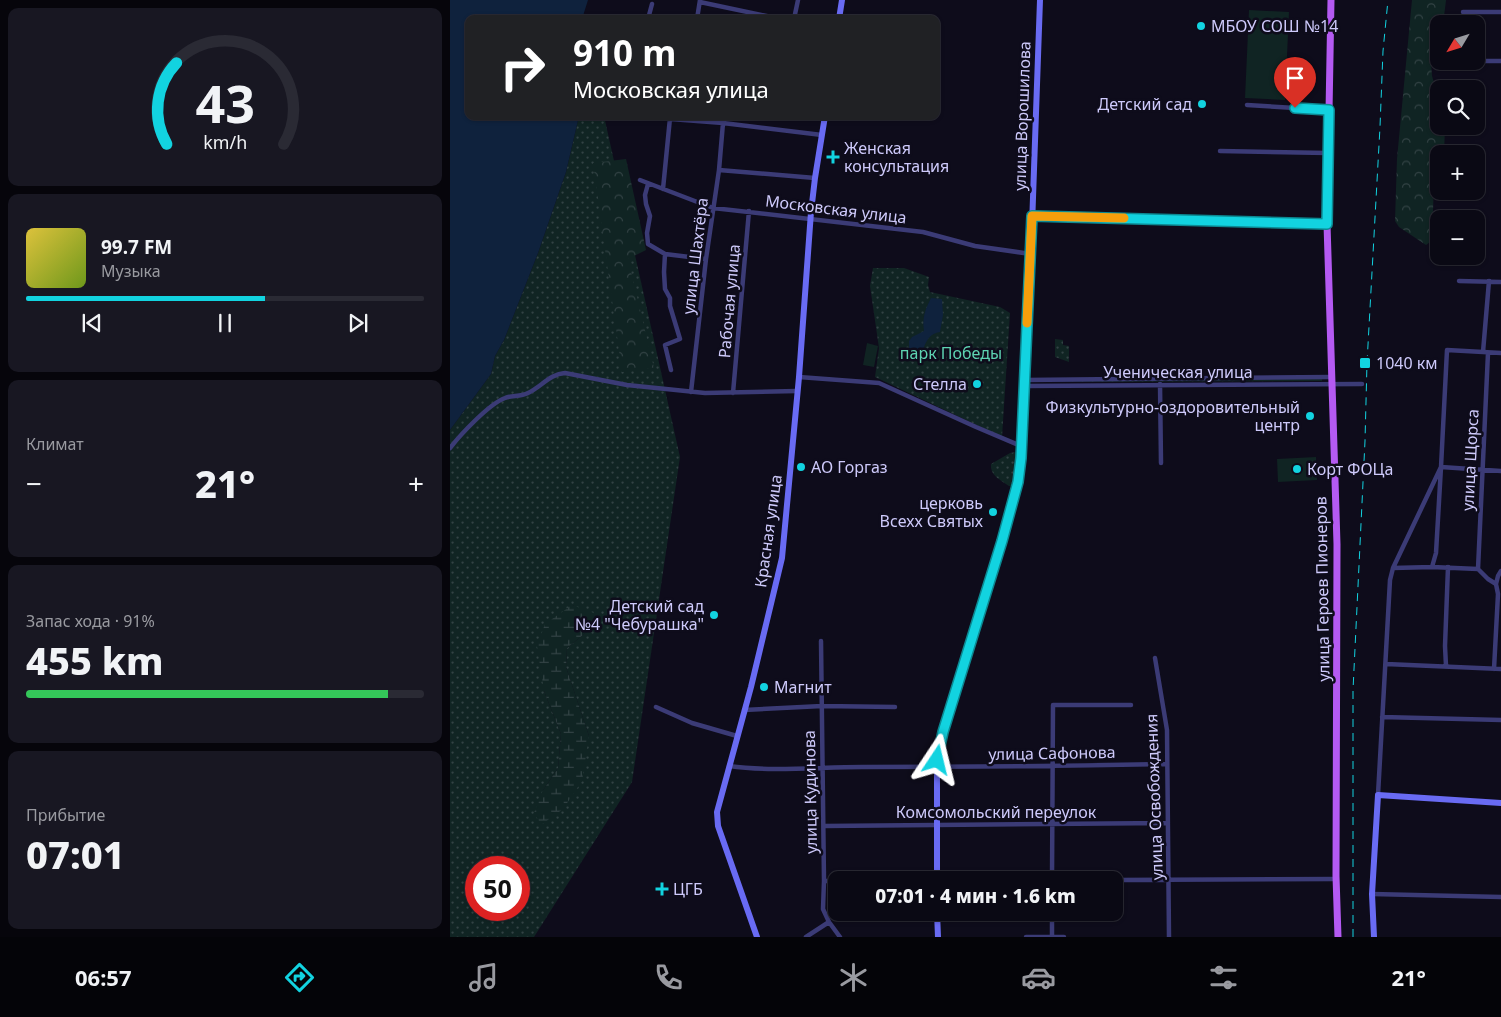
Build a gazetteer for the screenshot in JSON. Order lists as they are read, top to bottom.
{
  "streets": {
    "main road": ["улица Героев Пионеров"],
    "street": [
      "улица Ворошилова",
      "Московская улица",
      "улица Шахтёра",
      "Рабочая улица",
      "Ученическая улица",
      "улица Щорса",
      "Красная улица",
      "улица Сафонова",
      "улица Кудинова",
      "улица Освобождения",
      "Комсомольский переулок"
    ]
  },
  "crossings": [
    ["улица Ворошилова", "Московская улица"],
    ["улица Ворошилова", "Ученическая улица"],
    ["улица Ворошилова", "улица Сафонова"],
    ["улица Ворошилова", "Комсомольский переулок"],
    ["Московская улица", "улица Шахтёра"],
    ["Московская улица", "Рабочая улица"],
    ["Московская улица", "Красная улица"],
    ["Ученическая улица", "улица Героев Пионеров"],
    ["Красная улица", "улица Сафонова"],
    ["улица Сафонова", "улица Кудинова"],
    ["улица Сафонова", "улица Освобождения"],
    ["улица Кудинова", "Комсомольский переулок"],
    ["улица Освобождения", "Комсомольский переулок"]
  ],
  "parks": ["парк Победы"],
  "places": {
    "other": [
      "МБОУ СОШ №14",
      "Детский сад",
      "Стелла",
      "Физкультурно-оздоровительный центр",
      "АО Горгаз",
      "Корт ФОЦа",
      "церковь Всехх Святых",
      "Детский сад №4 \"Чебурашка\"",
      "Магнит"
    ],
    "health": ["Женская консультация", "ЦГБ"],
    "transit": ["1040 км"]
  },
  "north": "bottom left",
  "page": {
    "map_buttons": ["+", "−"],
    "turn": ["910 m", "Московская улица"],
    "song": ["99.7 FM", "Музыка"],
    "tile": [
      "Климат",
      ["Запас хода · 91%", "455 km"],
      ["Прибытие", "07:01"]
    ],
    "heat": ["−", "21°", "+"],
    "limit": "50",
    "trip": "07:01 · 4 мин · 1.6 km",
    "tabs": ["06:57", "21°"],
    "gauge": ["43", "km/h"]
  }
}
